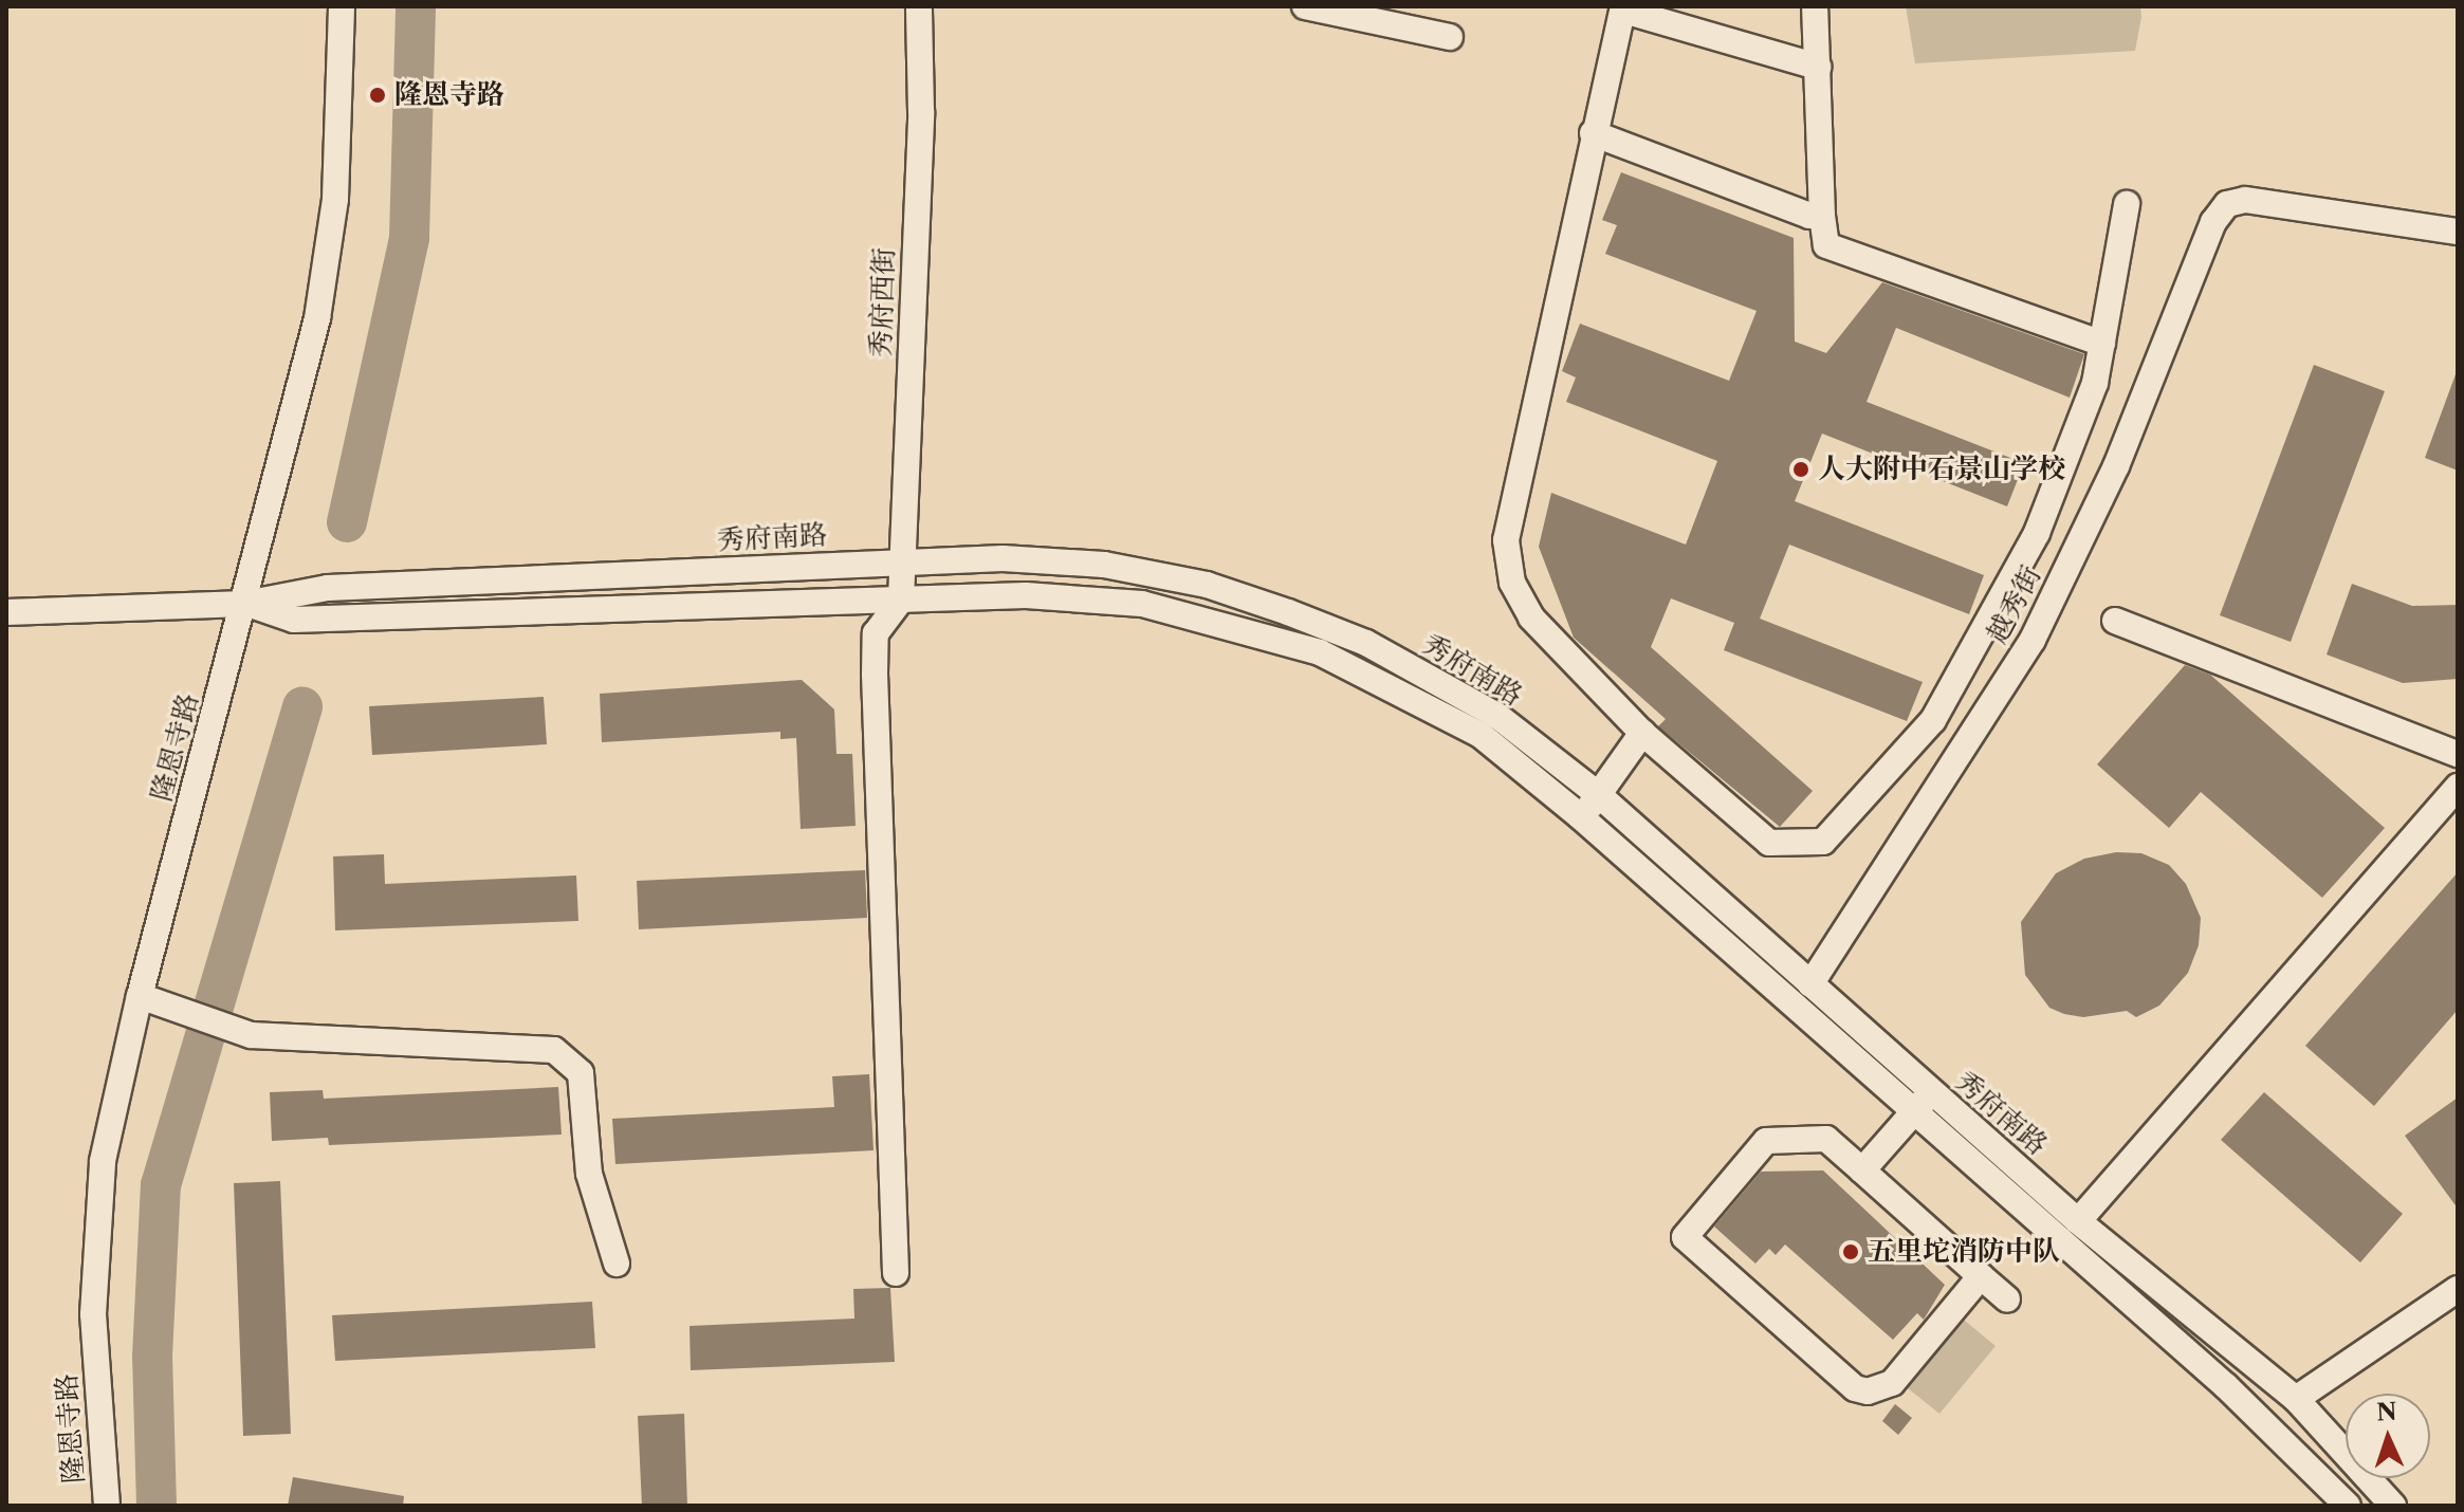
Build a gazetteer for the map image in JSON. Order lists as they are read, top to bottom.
{
  "streets": {
    "street": [
      "秀府西街",
      "秀府南路",
      "越秀街",
      "隆恩寺路"
    ]
  },
  "crossings": [
    ["秀府西街", "秀府南路"],
    ["秀府南路", "越秀街"],
    ["秀府南路", "隆恩寺路"]
  ],
  "places": ["隆恩寺路", "人大附中石景山学校", "五里坨消防中队"],
  "north": "top"
}
